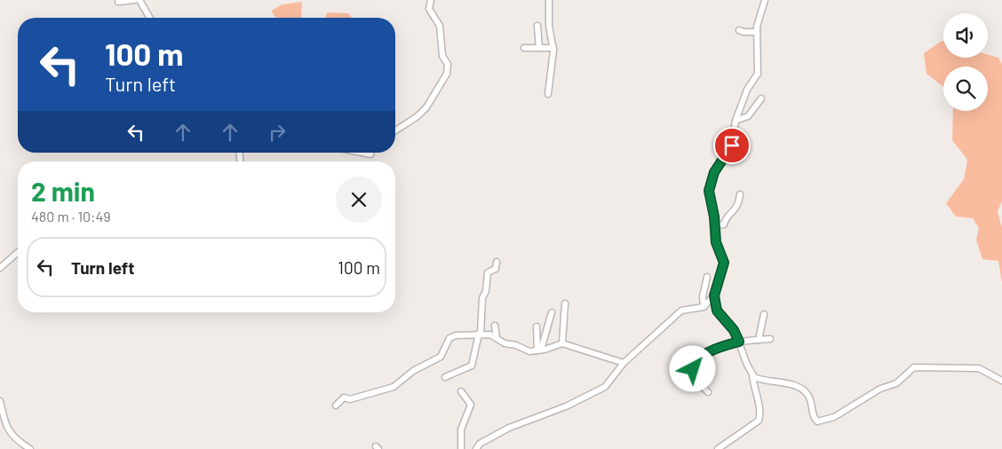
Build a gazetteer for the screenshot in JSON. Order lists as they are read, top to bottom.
{
  "page": {
    "turn": ["100 m", "Turn left"],
    "heading": ["2 min", "480 m · 10:49"],
    "list": [
      {
        "name": "Turn left",
        "value": "100 m"
      }
    ]
  }
}
